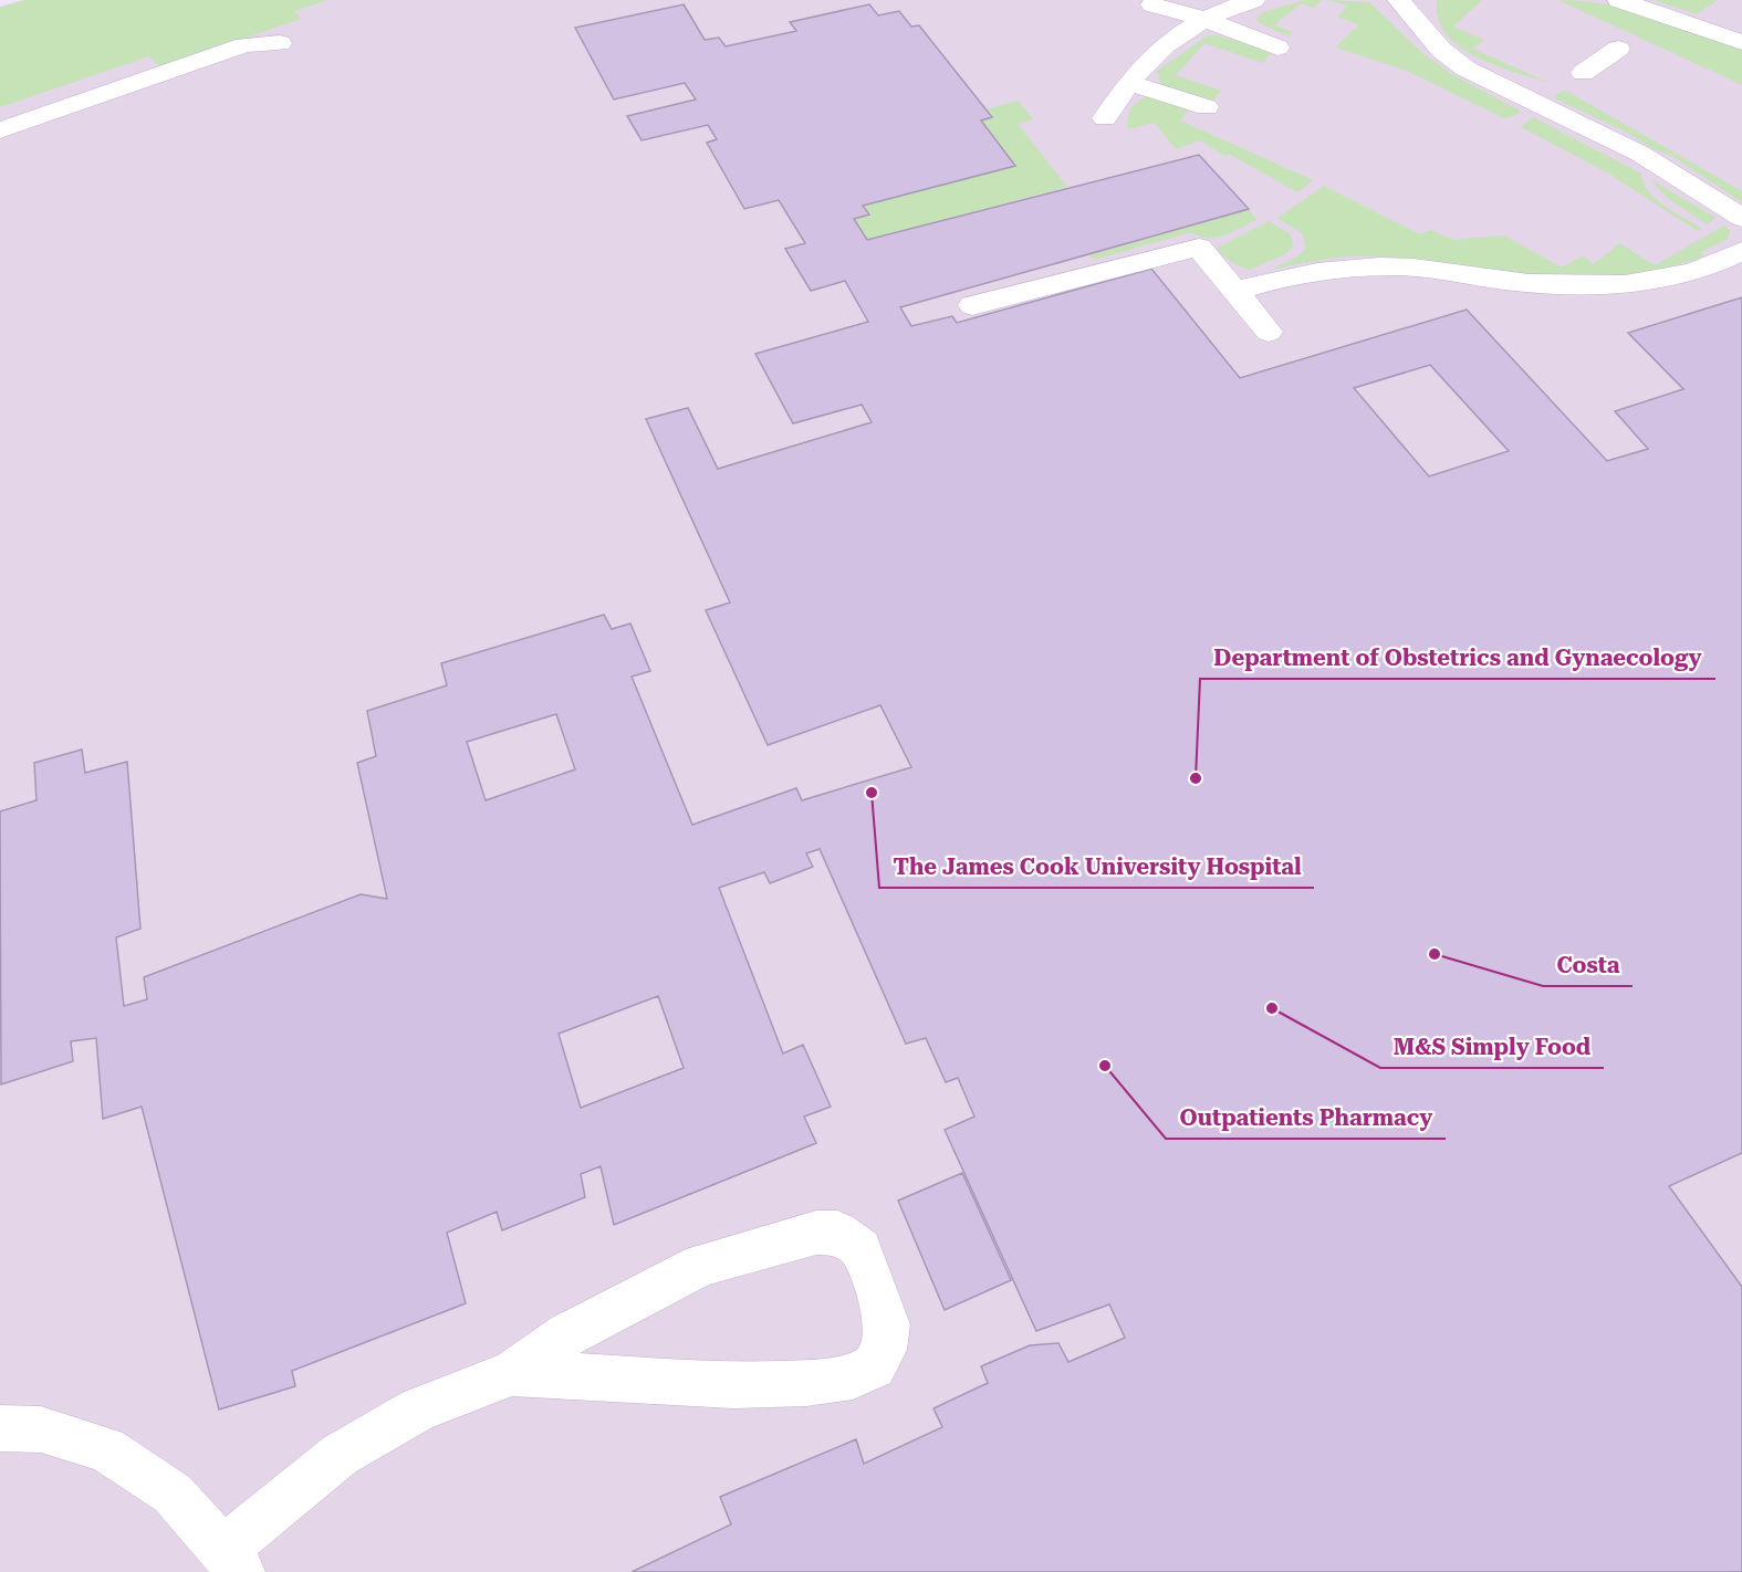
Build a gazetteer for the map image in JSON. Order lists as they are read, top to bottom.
{
  "places": [
    "Department of Obstetrics and Gynaecology",
    "The James Cook University Hospital",
    "Costa",
    "M&S Simply Food",
    "Outpatients Pharmacy"
  ]
}
